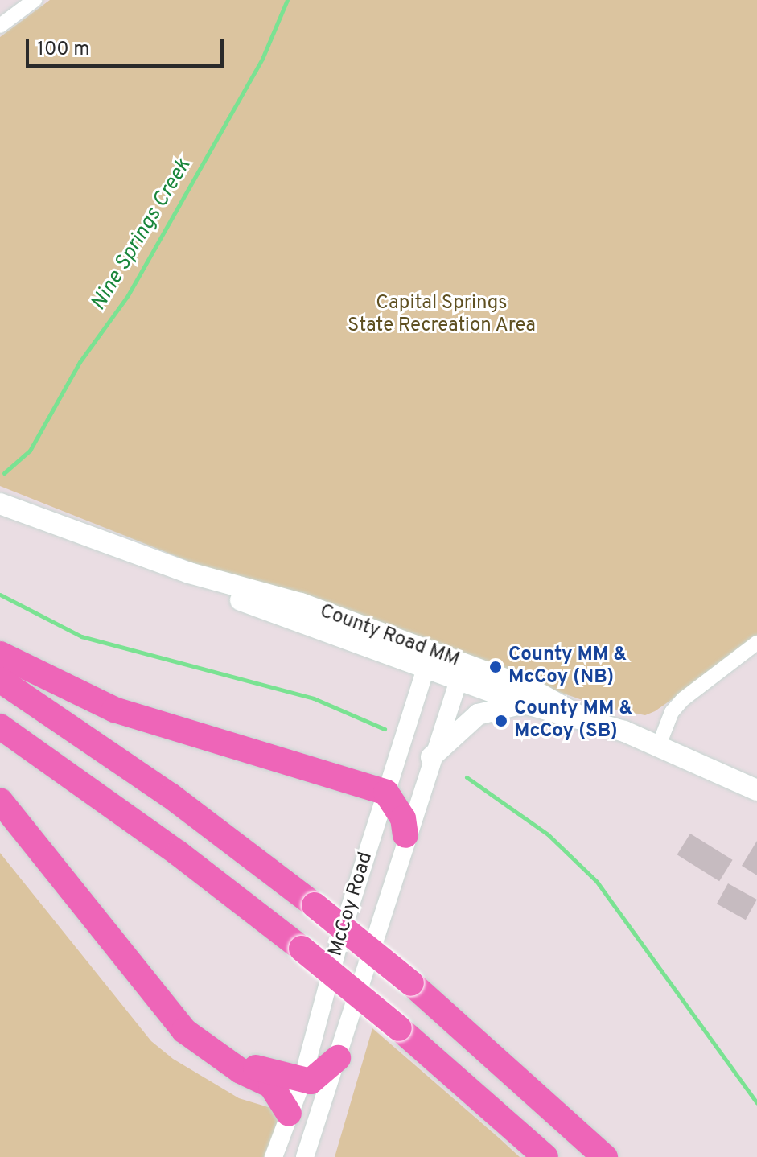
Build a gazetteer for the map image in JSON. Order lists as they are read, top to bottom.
{
  "streets": {
    "main road": ["County Road MM"],
    "street": ["McCoy Road"]
  },
  "crossings": [
    ["County Road MM", "McCoy Road"]
  ],
  "water": ["Nine Springs Creek"],
  "parks": ["Capital Springs State Recreation Area"],
  "places": ["County MM & McCoy (NB)", "County MM & McCoy (SB)"],
  "scale_bar": "100 m"
}
